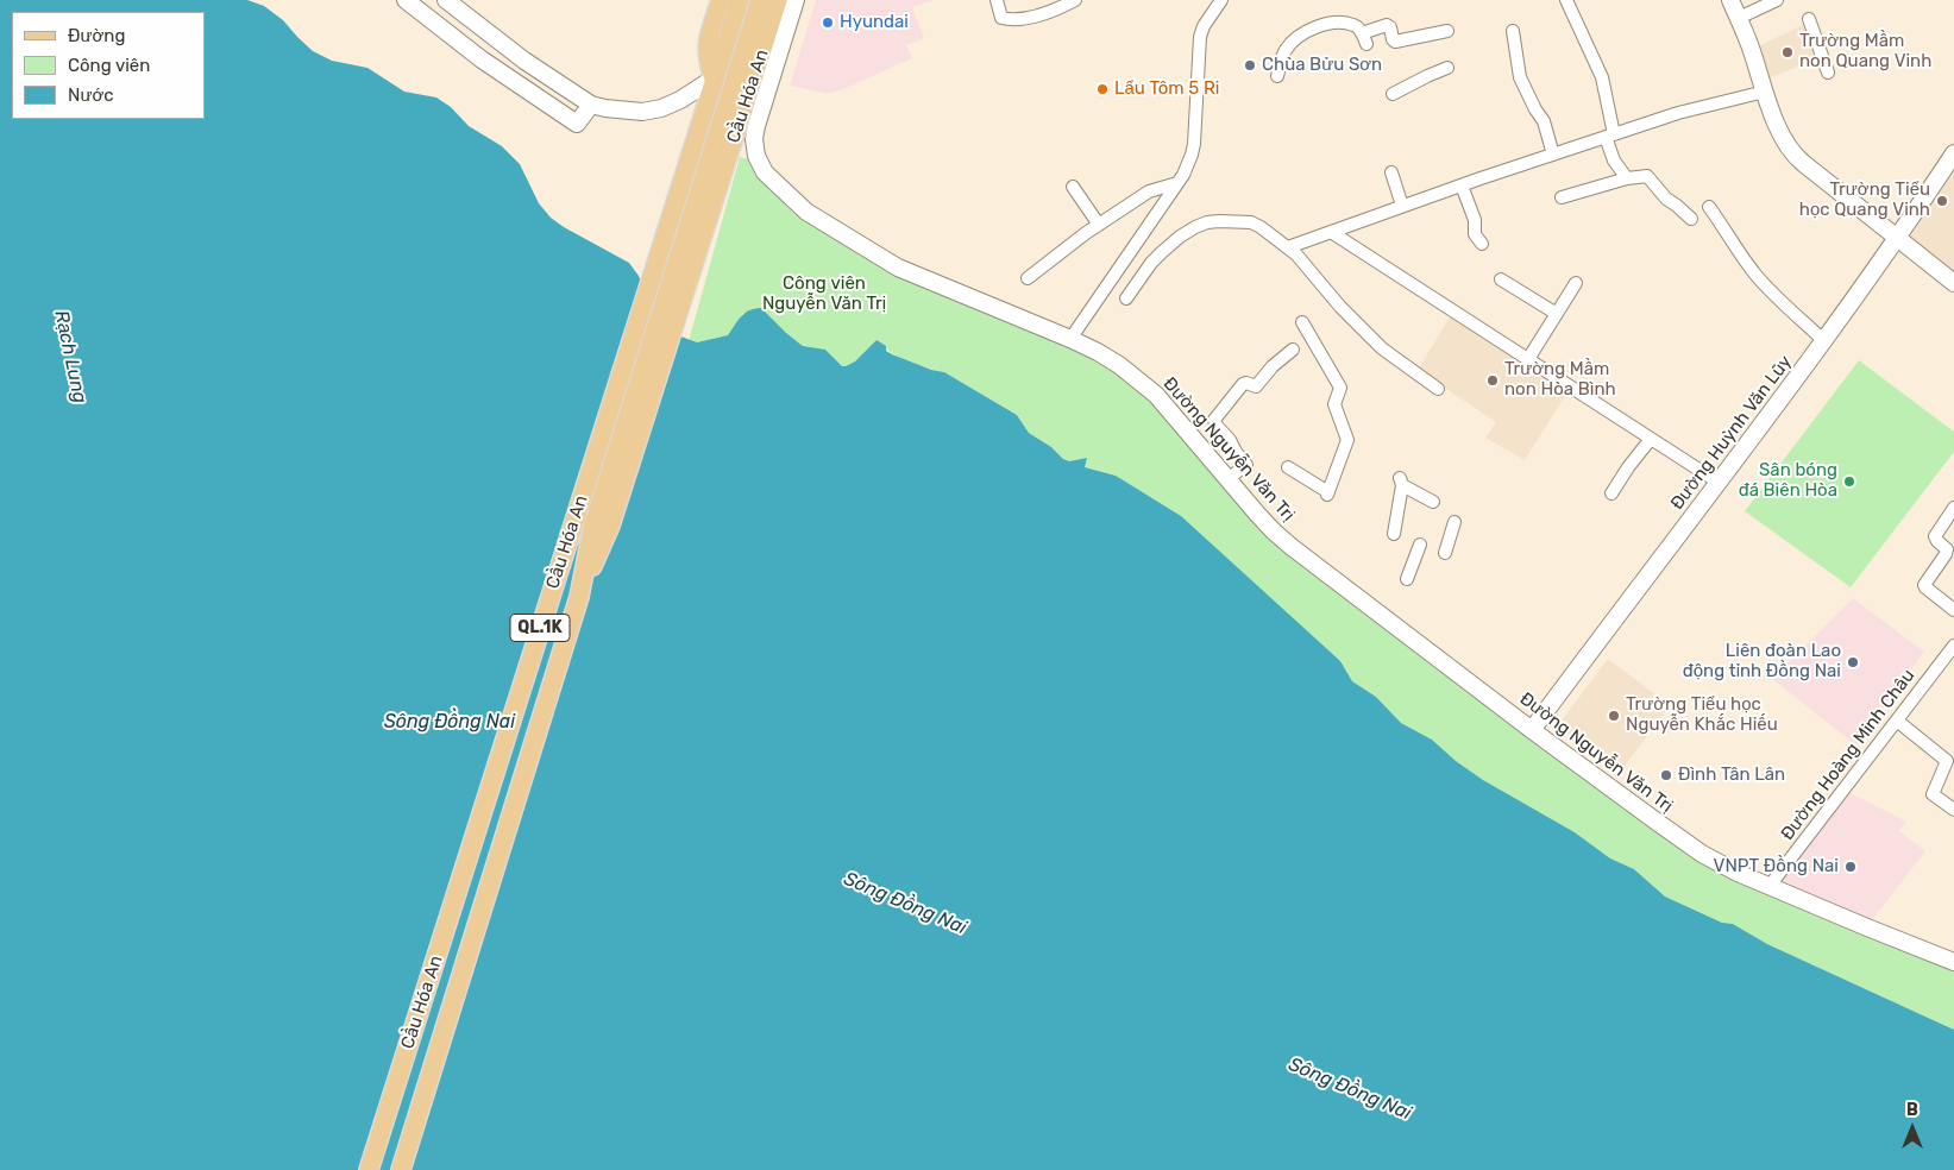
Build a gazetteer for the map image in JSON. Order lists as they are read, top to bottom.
{
  "streets": {
    "main road": ["Cầu Hóa An", "QL.1K"],
    "street": ["Đường Huỳnh Văn Lũy", "Đường Nguyễn Văn Trị", "Đường Hoàng Minh Châu"]
  },
  "crossings": [
    ["Cầu Hóa An", "QL.1K"],
    ["Đường Huỳnh Văn Lũy", "Đường Nguyễn Văn Trị"],
    ["Đường Nguyễn Văn Trị", "Đường Hoàng Minh Châu"]
  ],
  "water": ["Rạch Lung", "Sông Đồng Nai"],
  "parks": ["Công viên Nguyễn Văn Trị"],
  "places": [
    "Hyundai",
    "Trường Mầm non Quang Vinh",
    "Chùa Bửu Sơn",
    "Lẩu Tôm 5 Ri",
    "Trường Tiểu học Quang Vinh",
    "Trường Mầm non Hòa Bình",
    "Sân bóng đá Biên Hòa",
    "Liên đoàn Lao động tỉnh Đồng Nai",
    "Trường Tiểu học Nguyễn Khắc Hiếu",
    "Đình Tân Lân",
    "VNPT Đồng Nai"
  ],
  "legend": ["Đường", "Công viên", "Nước"],
  "north": "top"
}
